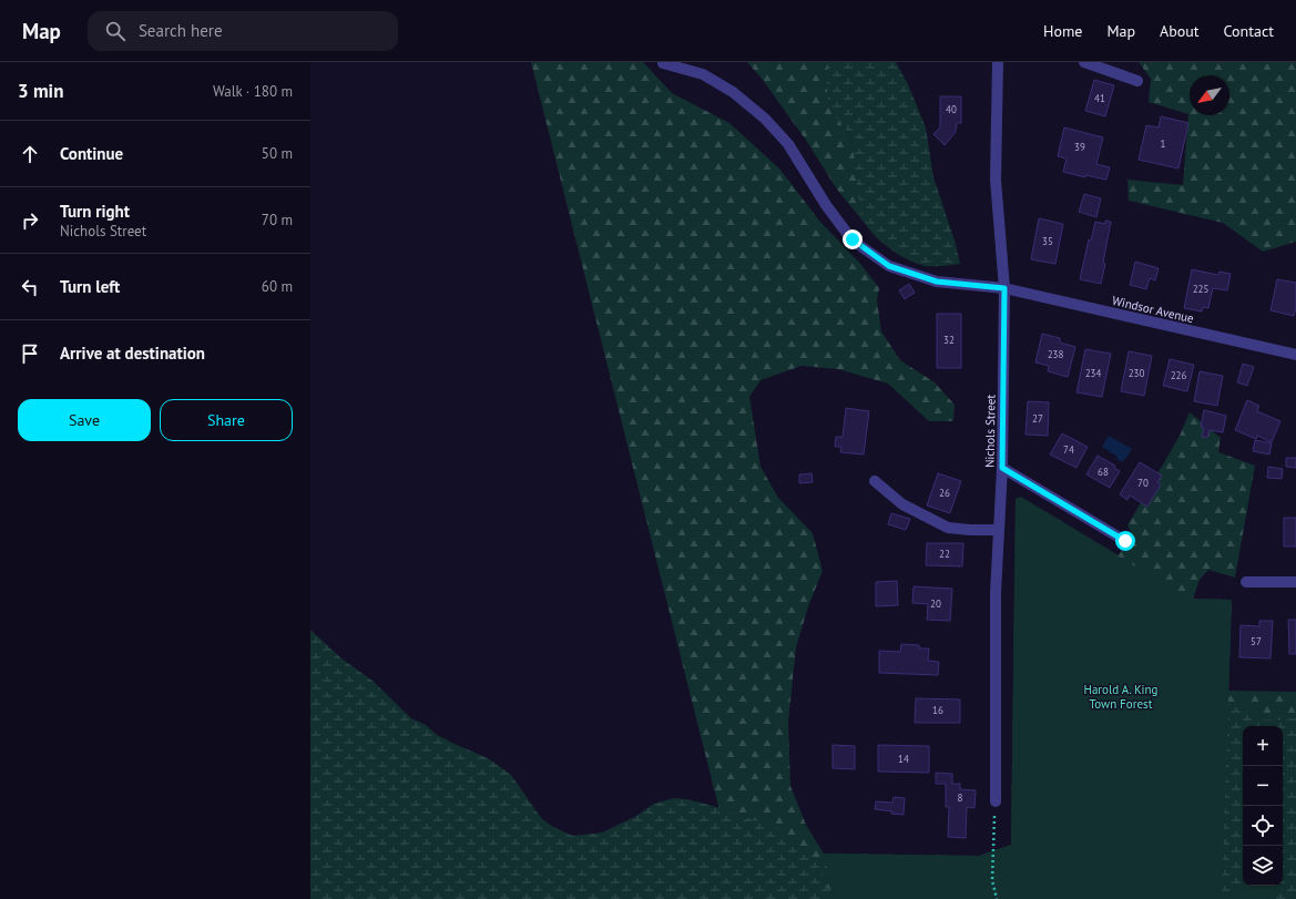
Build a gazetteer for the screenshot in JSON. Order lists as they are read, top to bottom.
{
  "streets": {
    "street": ["Windsor Avenue", "Nichols Street"]
  },
  "crossings": [
    ["Windsor Avenue", "Nichols Street"]
  ],
  "parks": ["Harold A. King Town Forest"],
  "house_numbers": [
    "41",
    "40",
    "1",
    "39",
    "35",
    "225",
    "32",
    "238",
    "234",
    "230",
    "226",
    "27",
    "74",
    "68",
    "70",
    "26",
    "22",
    "20",
    "57",
    "16",
    "14",
    "8"
  ],
  "north": "bottom left",
  "page": {
    "header": "Map",
    "search": "Search here",
    "nav": [
      "Home",
      "Map",
      "About",
      "Contact"
    ],
    "heading": ["3 min", "Walk · 180 m"],
    "list": [
      ["Continue", "50 m"],
      ["Turn right", "Nichols Street", "70 m"],
      ["Turn left", "60 m"],
      "Arrive at destination"
    ],
    "buttons": ["Save", "Share"],
    "map_buttons": ["+", "−"]
  }
}
